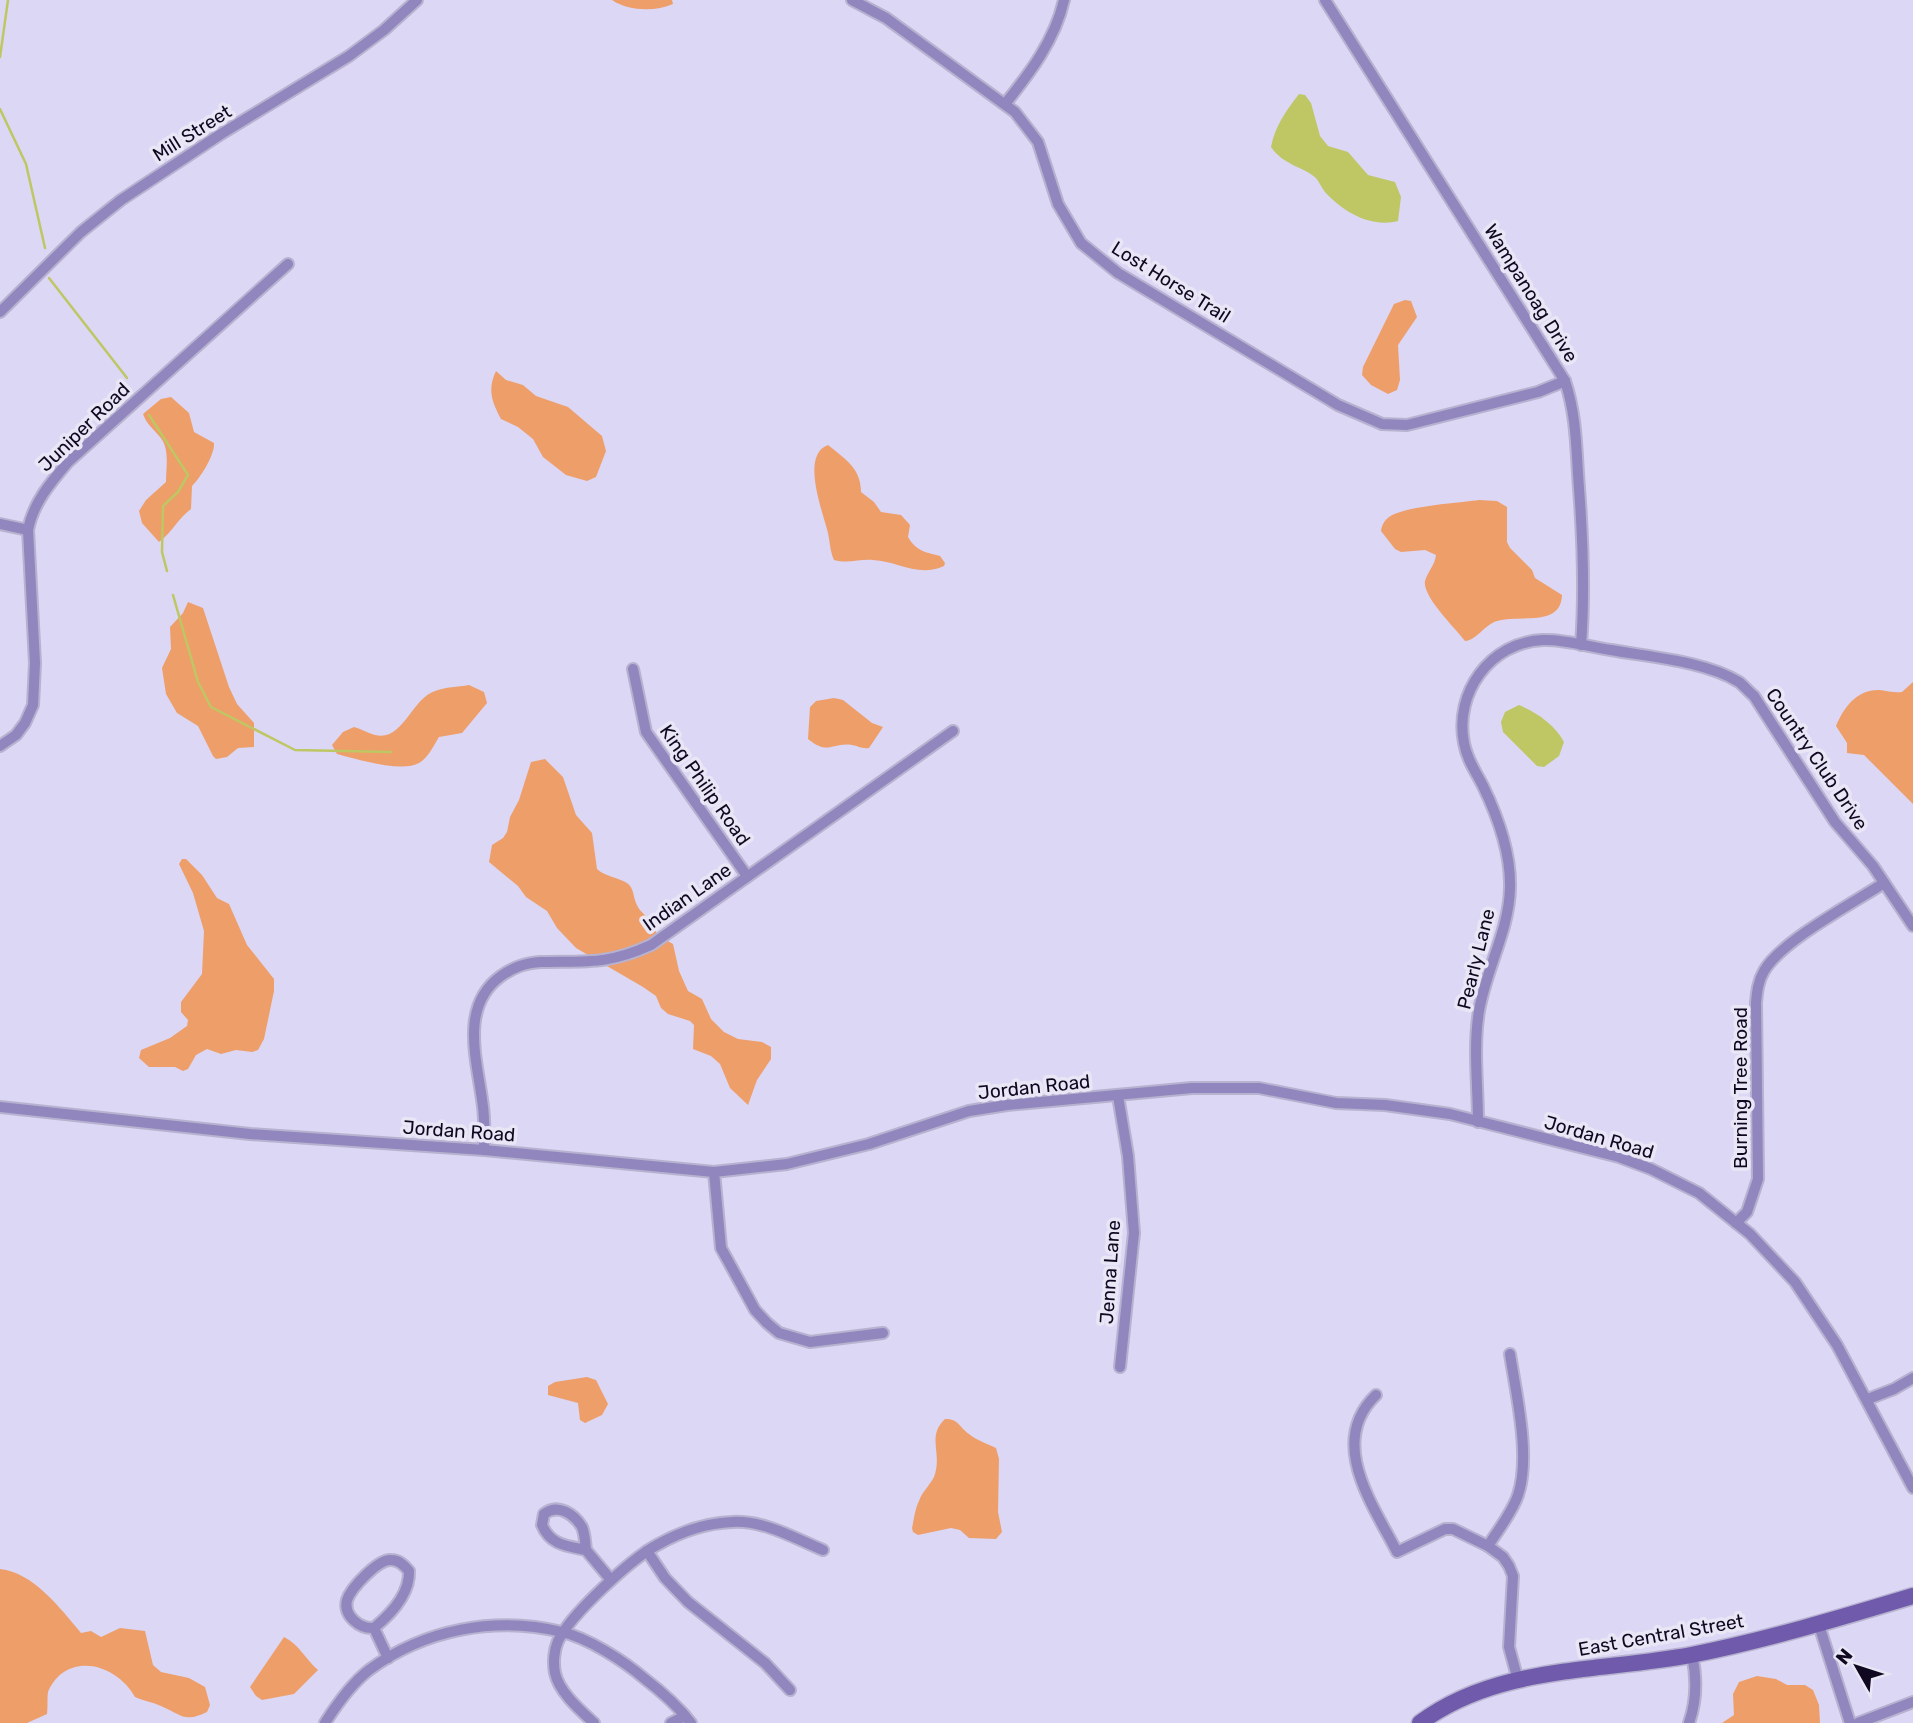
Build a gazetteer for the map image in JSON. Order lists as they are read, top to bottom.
{
  "streets": {
    "main road": ["East Central Street"],
    "street": [
      "Mill Street",
      "Lost Horse Trail",
      "Wampanoag Drive",
      "Juniper Road",
      "Country Club Drive",
      "King Philip Road",
      "Indian Lane",
      "Pearly Lane",
      "Jordan Road",
      "Burning Tree Road",
      "Jenna Lane"
    ]
  },
  "crossings": [
    ["Lost Horse Trail", "Wampanoag Drive"],
    ["Wampanoag Drive", "Pearly Lane"],
    ["Country Club Drive", "Pearly Lane"],
    ["Country Club Drive", "Burning Tree Road"],
    ["King Philip Road", "Indian Lane"],
    ["Indian Lane", "Jordan Road"],
    ["Pearly Lane", "Jordan Road"],
    ["Jordan Road", "Burning Tree Road"],
    ["Jordan Road", "Jenna Lane"]
  ],
  "north": "top left"
}
